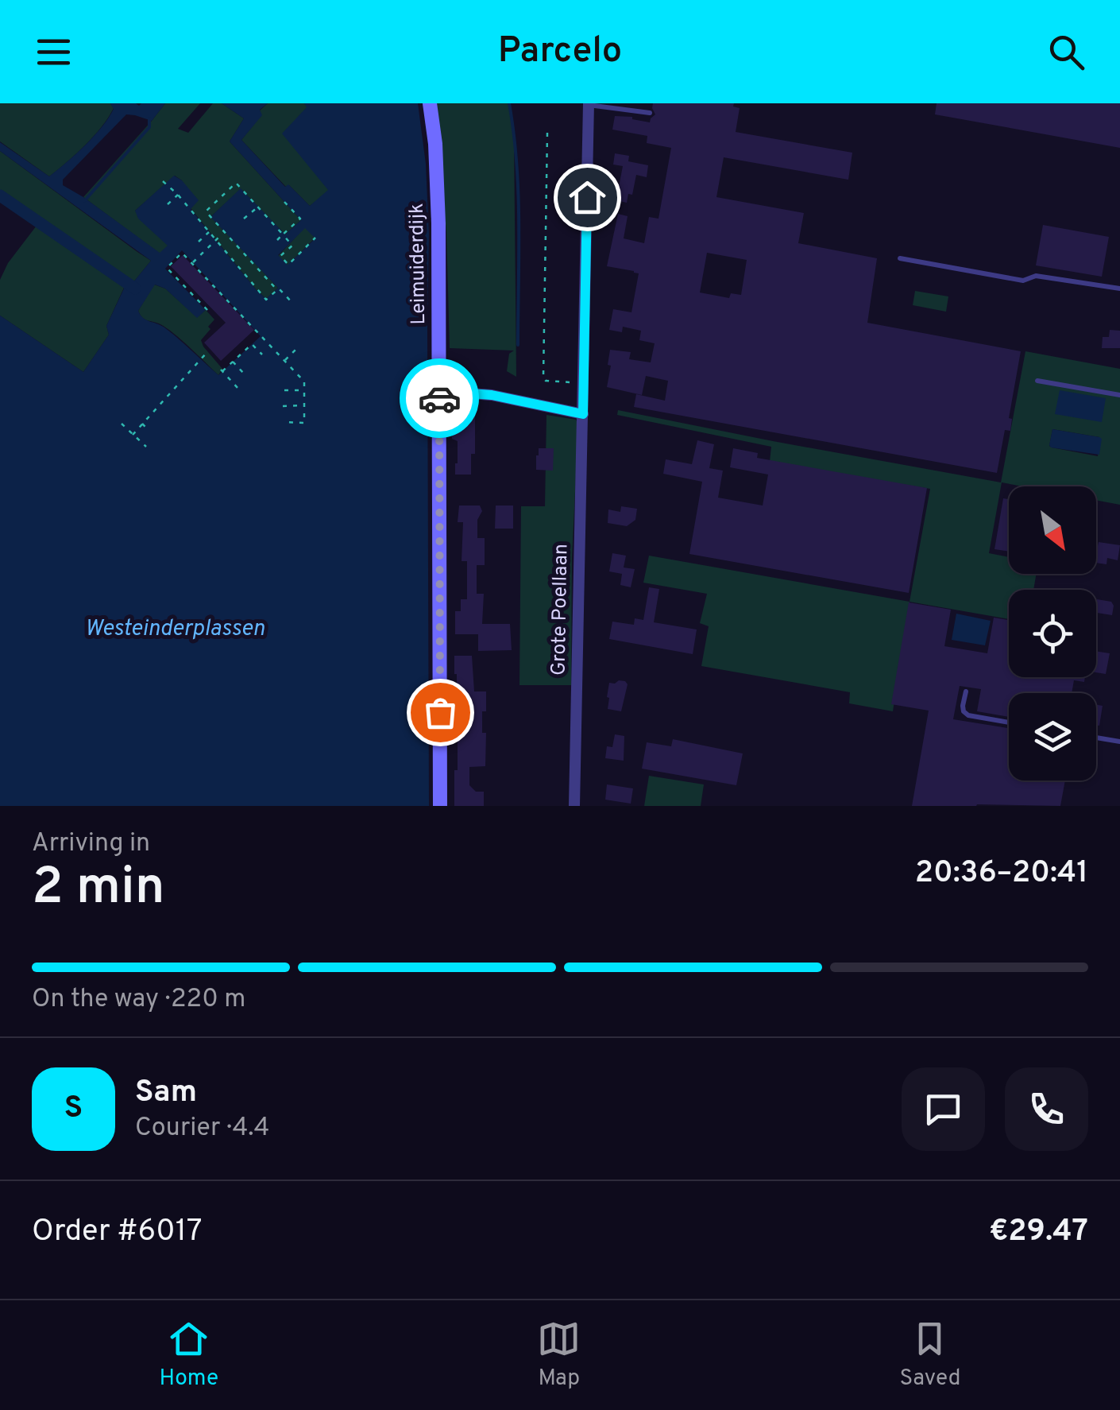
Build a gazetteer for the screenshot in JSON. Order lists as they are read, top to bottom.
{
  "streets": {
    "street": ["Leimuiderdijk", "Grote Poellaan"]
  },
  "water": ["Westeinderplassen"],
  "north": "bottom right",
  "page": {
    "header": "Parcelo",
    "heading": ["2 min", "Arriving in", "20:36–20:41"],
    "panel": [
      "Sam",
      "Courier · 4.4",
      "Order #6017",
      "€29.47"
    ],
    "bar": "On the way · 220 m",
    "round": "S",
    "tabs": ["Home", "Map", "Saved"]
  }
}
